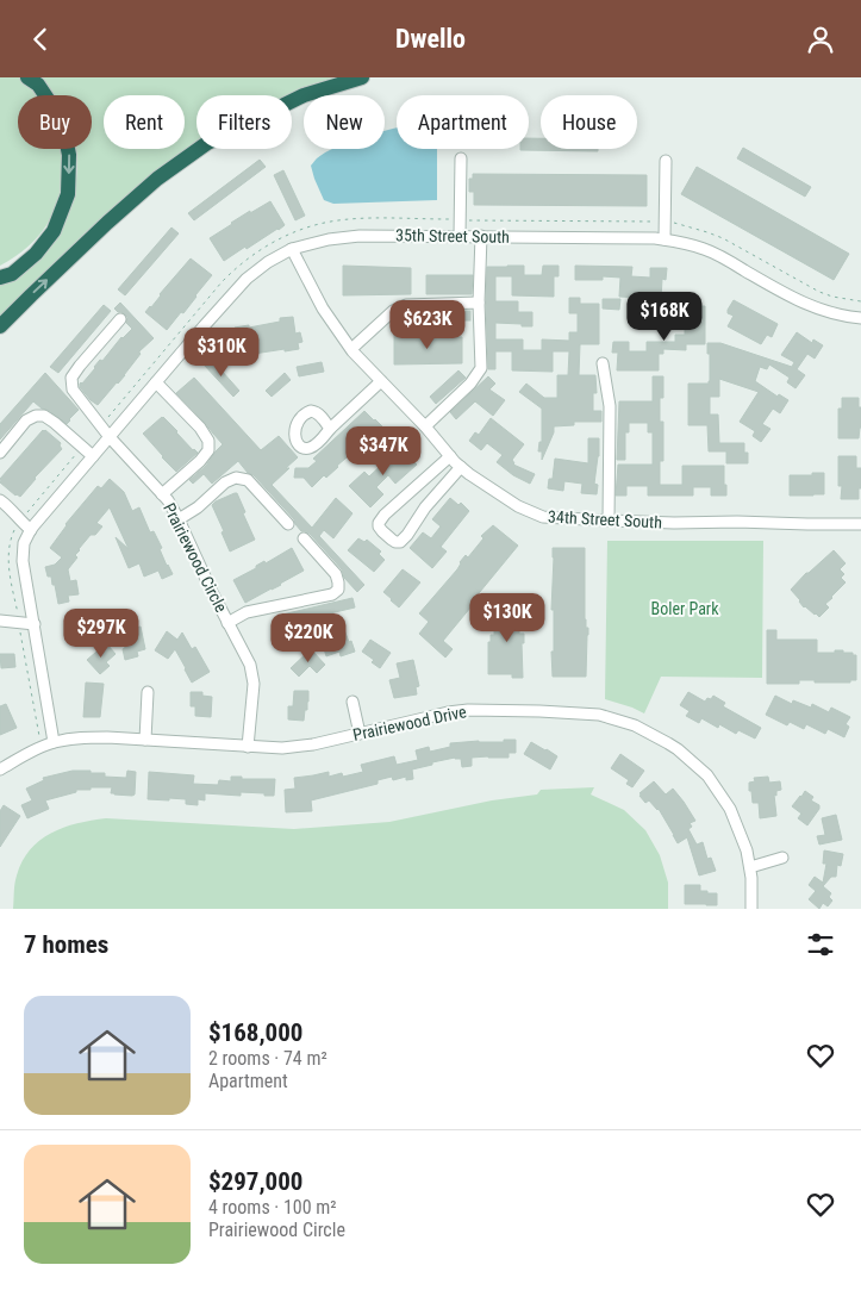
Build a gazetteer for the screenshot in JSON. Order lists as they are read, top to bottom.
{
  "streets": {
    "street": [
      "35th Street South",
      "34th Street South",
      "Prairiewood Circle",
      "Prairiewood Drive"
    ]
  },
  "crossings": [
    ["35th Street South", "34th Street South"],
    ["35th Street South", "Prairiewood Circle"],
    ["Prairiewood Circle", "Prairiewood Drive"]
  ],
  "parks": ["Boler Park"],
  "page": {
    "header": "Dwello",
    "chip": [
      "Buy",
      "Rent",
      "Filters",
      "New",
      "Apartment",
      "House"
    ],
    "price": [
      "$168K",
      "$623K",
      "$310K",
      "$347K",
      "$130K",
      "$297K",
      "$220K"
    ],
    "heading": "7 homes",
    "list": [
      {
        "name": "$168,000",
        "note": "2 rooms · 74 m² · Apartment"
      },
      {
        "name": "$297,000",
        "note": "4 rooms · 100 m² · Prairiewood Circle"
      }
    ]
  }
}
